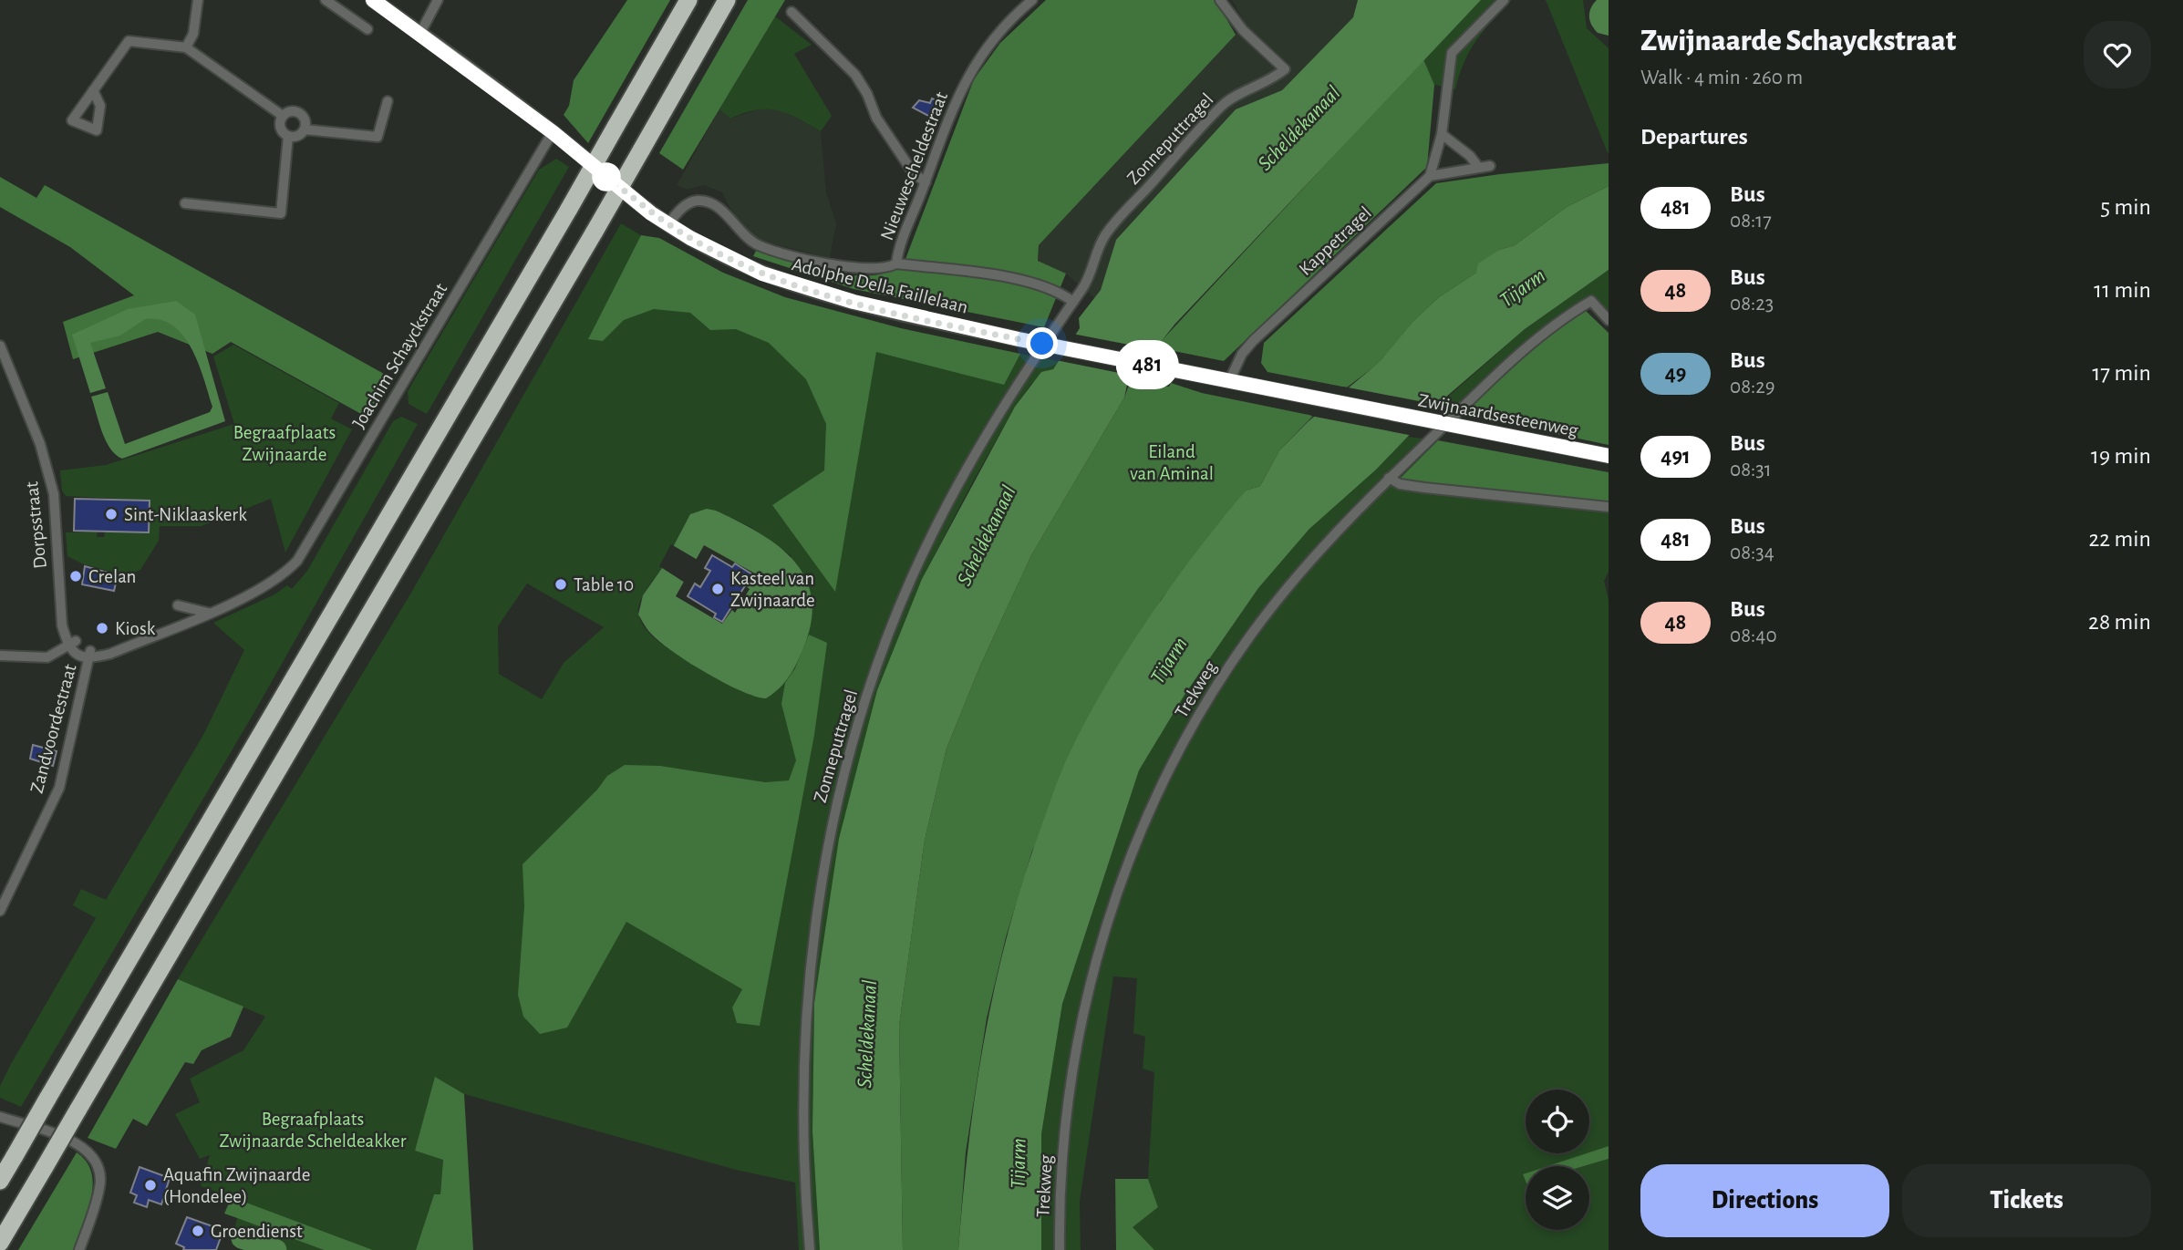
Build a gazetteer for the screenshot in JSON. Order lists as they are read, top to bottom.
{
  "streets": {
    "main road": ["Adolphe Della Faillelaan", "Zwijnaardsesteenweg"],
    "street": [
      "Zonneputtragel",
      "Nieuwescheldestraat",
      "Kappetragel",
      "Joachim Schayckstraat",
      "Dorpsstraat",
      "Trekweg",
      "Zandvoordestraat"
    ]
  },
  "crossings": [
    ["Nieuwescheldestraat", "Adolphe Della Faillelaan"],
    ["Kappetragel", "Adolphe Della Faillelaan"],
    ["Adolphe Della Faillelaan", "Joachim Schayckstraat"],
    ["Adolphe Della Faillelaan", "Zwijnaardsesteenweg"],
    ["Joachim Schayckstraat", "Zandvoordestraat"]
  ],
  "water": ["Scheldekanaal", "Tijarm"],
  "parks": ["Begraafplaats Zwijnaarde", "Eiland van Aminal", "Begraafplaats Zwijnaarde Scheldeakker"],
  "places": [
    "Sint-Niklaaskerk",
    "Crelan",
    "Table 10",
    "Kasteel van Zwijnaarde",
    "Kiosk",
    "Aquafin Zwijnaarde (Hondelee)",
    "Groendienst"
  ],
  "lines": ["bus line 481"],
  "page": {
    "on_map": "481",
    "heading": [
      ["Zwijnaarde Schayckstraat", "Walk · 4 min · 260 m"],
      "Departures"
    ],
    "list": [
      {
        "mark": "481",
        "name": "Bus",
        "note": "08:17",
        "value": "5 min"
      },
      {
        "mark": "48",
        "name": "Bus",
        "note": "08:23",
        "value": "11 min"
      },
      {
        "mark": "49",
        "name": "Bus",
        "note": "08:29",
        "value": "17 min"
      },
      {
        "mark": "491",
        "name": "Bus",
        "note": "08:31",
        "value": "19 min"
      },
      {
        "mark": "481",
        "name": "Bus",
        "note": "08:34",
        "value": "22 min"
      },
      {
        "mark": "48",
        "name": "Bus",
        "note": "08:40",
        "value": "28 min"
      }
    ],
    "buttons": ["Directions", "Tickets"]
  }
}
